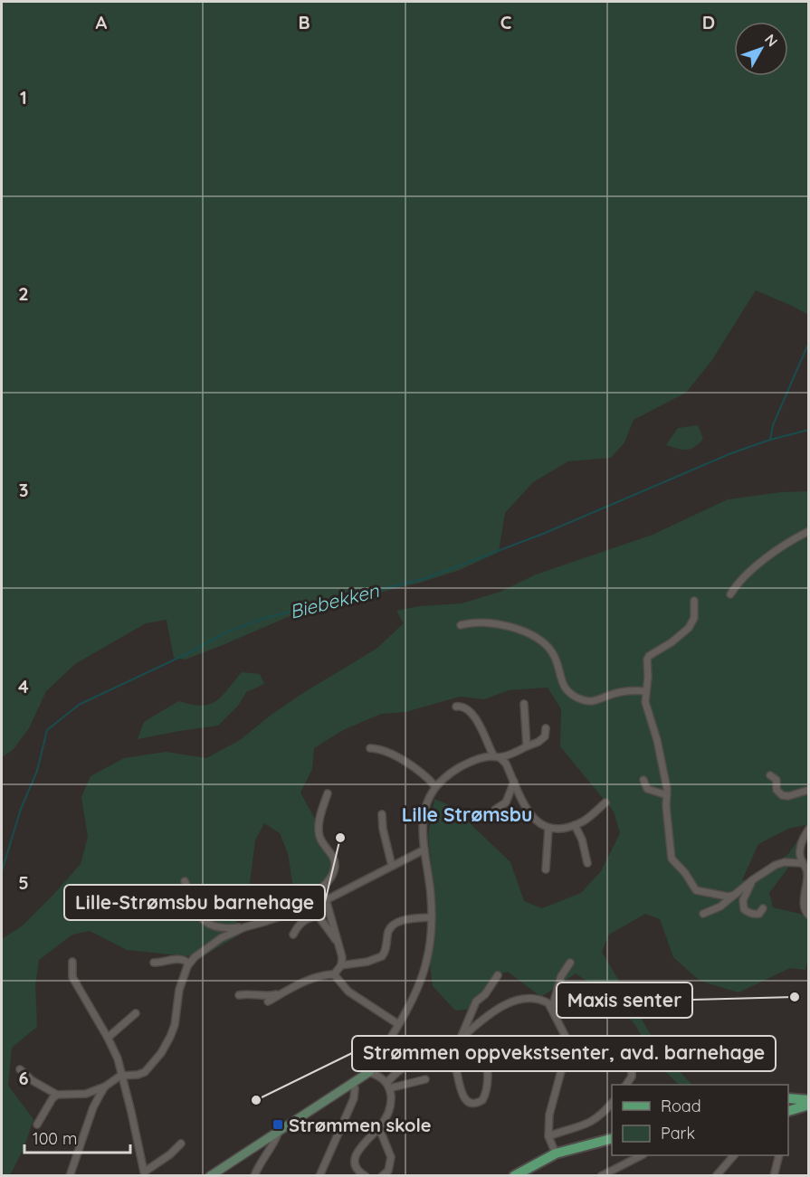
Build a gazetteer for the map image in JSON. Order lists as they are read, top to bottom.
{
  "districts": ["Lille Strømsbu"],
  "water": ["Biebekken"],
  "places": {
    "other": ["Lille-Strømsbu barnehage", "Maxis senter", "Strømmen oppvekstsenter, avd. barnehage"],
    "transit": ["Strømmen skole"]
  },
  "legend": ["Road", "Park"],
  "scale_bar": "100 m",
  "north": "top right",
  "grid": {
    "columns": [
      "A",
      "B",
      "C",
      "D"
    ],
    "rows": [
      "1",
      "2",
      "3",
      "4",
      "5",
      "6"
    ]
  }
}
